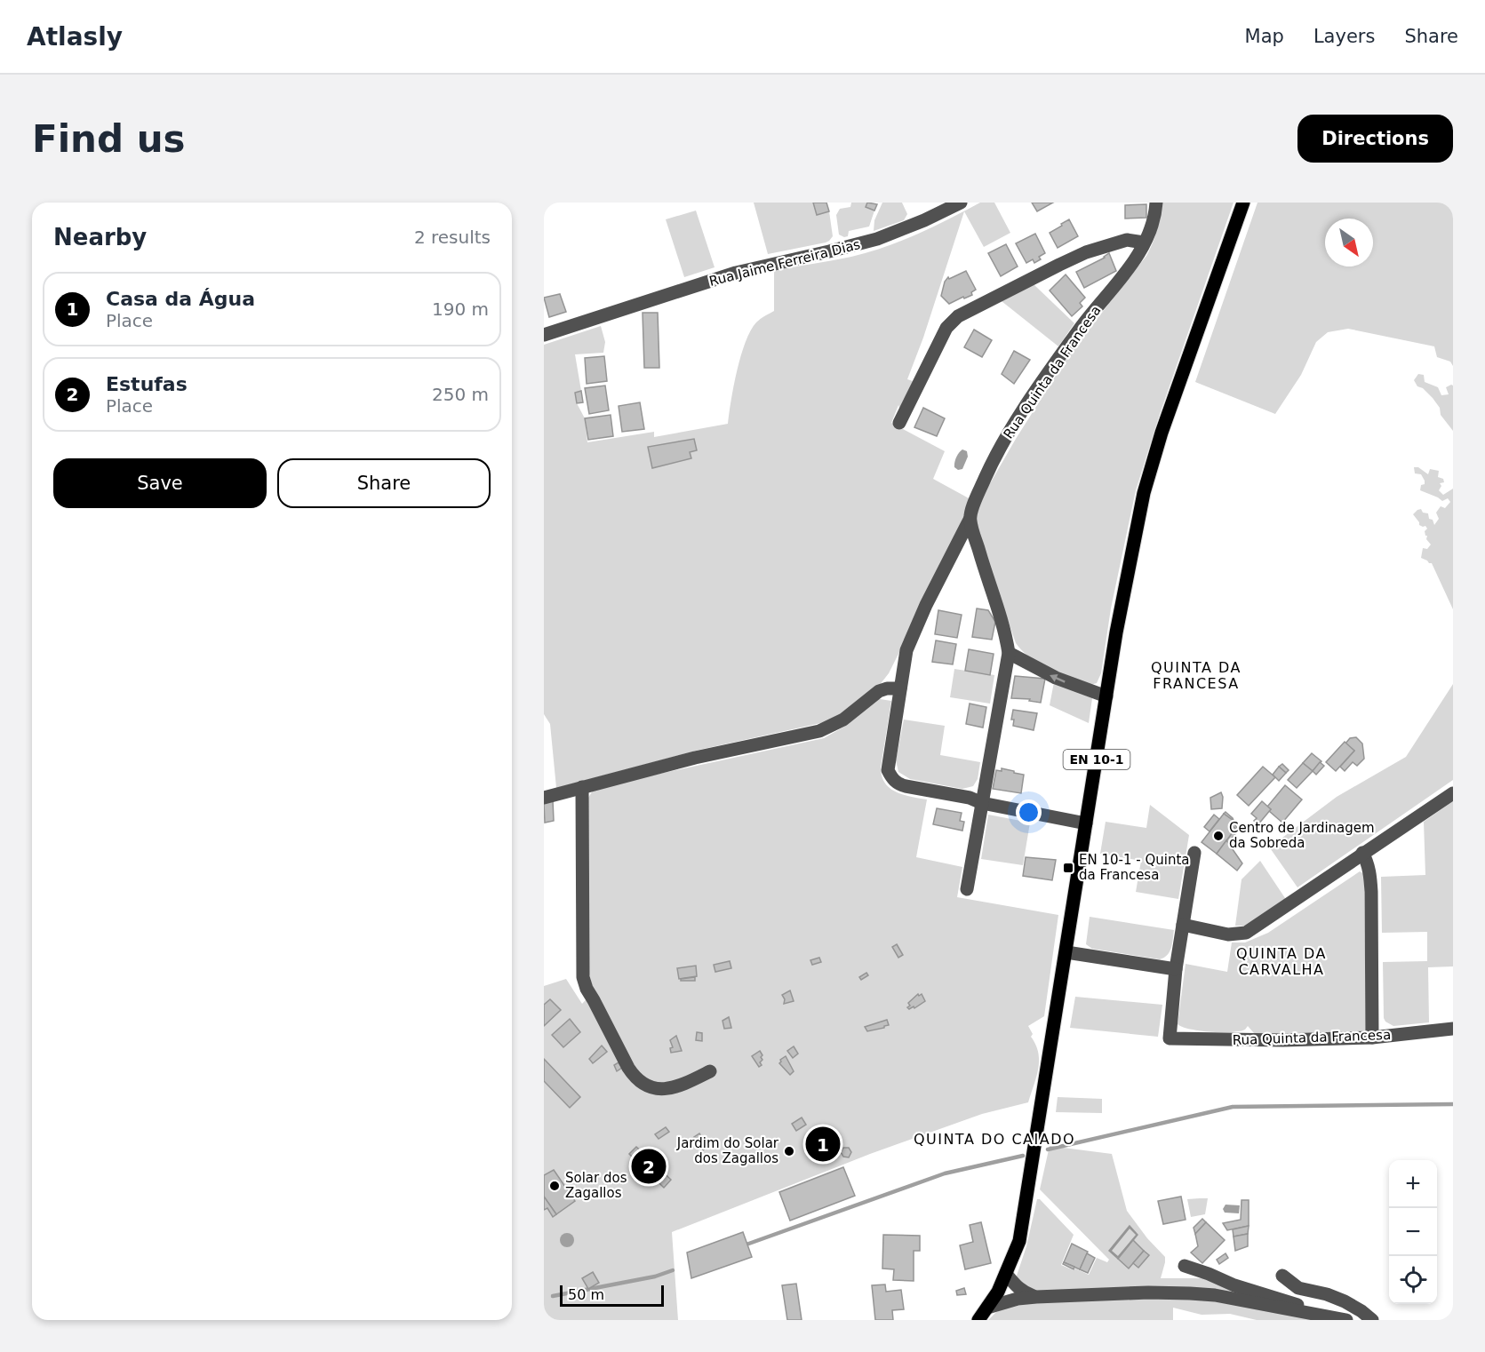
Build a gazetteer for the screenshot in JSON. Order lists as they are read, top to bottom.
{
  "streets": {
    "main road": ["EN 10-1"],
    "street": ["Rua Jaime Ferreira Dias", "Rua Quinta da Francesa"]
  },
  "crossings": [
    ["Rua Quinta da Francesa", "EN 10-1"]
  ],
  "districts": ["QUINTA DA FRANCESA", "QUINTA DA CARVALHA", "QUINTA DO CAIADO"],
  "places": {
    "other": ["Centro de Jardinagem da Sobreda", "Jardim do Solar dos Zagallos", "Solar dos Zagallos"],
    "transit": ["EN 10-1 - Quinta da Francesa"]
  },
  "scale_bar": "50 m",
  "north": "bottom right",
  "page": {
    "header": "Atlasly",
    "nav": ["Map", "Layers", "Share"],
    "buttons": [
      "Directions",
      ["Save", "Share"]
    ],
    "title": "Find us",
    "heading": ["Nearby", "2 results"],
    "list": [
      {
        "mark": "1",
        "name": "Casa da Água",
        "note": "Place",
        "value": "190 m"
      },
      {
        "mark": "2",
        "name": "Estufas",
        "note": "Place",
        "value": "250 m"
      }
    ],
    "pins": ["1", "2"],
    "map_buttons": ["+", "−"],
    "scale": "50 m"
  }
}
